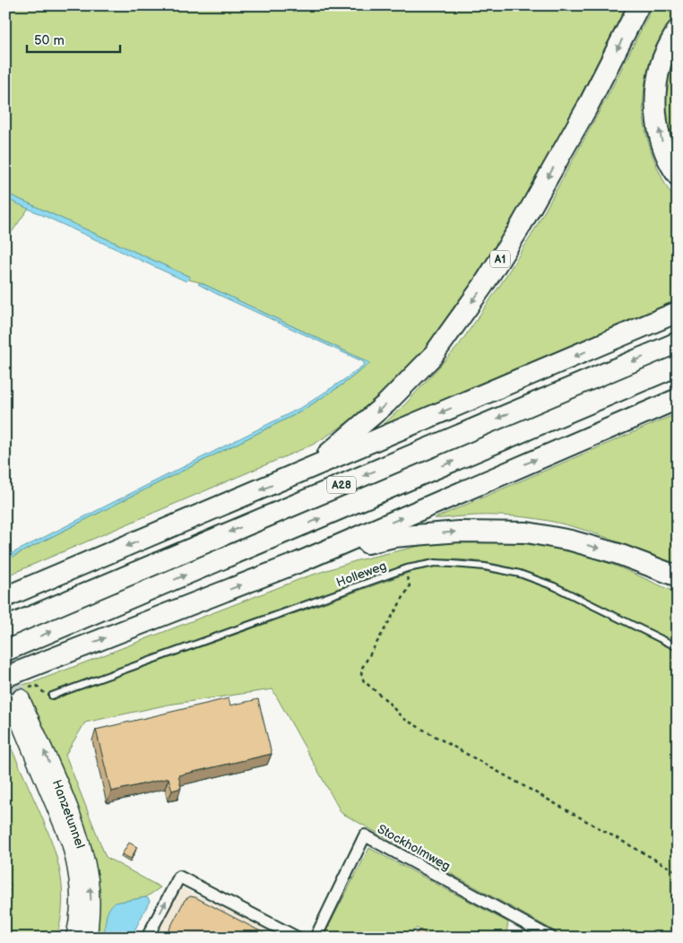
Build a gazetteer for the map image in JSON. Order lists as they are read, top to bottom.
{
  "streets": {
    "highway": ["A1", "A28"],
    "main road": ["Hanzetunnel"],
    "street": ["Stockholmweg"],
    "lane": ["Holleweg"]
  },
  "crossings": [
    ["A1", "A28"]
  ],
  "scale_bar": "50 m"
}
